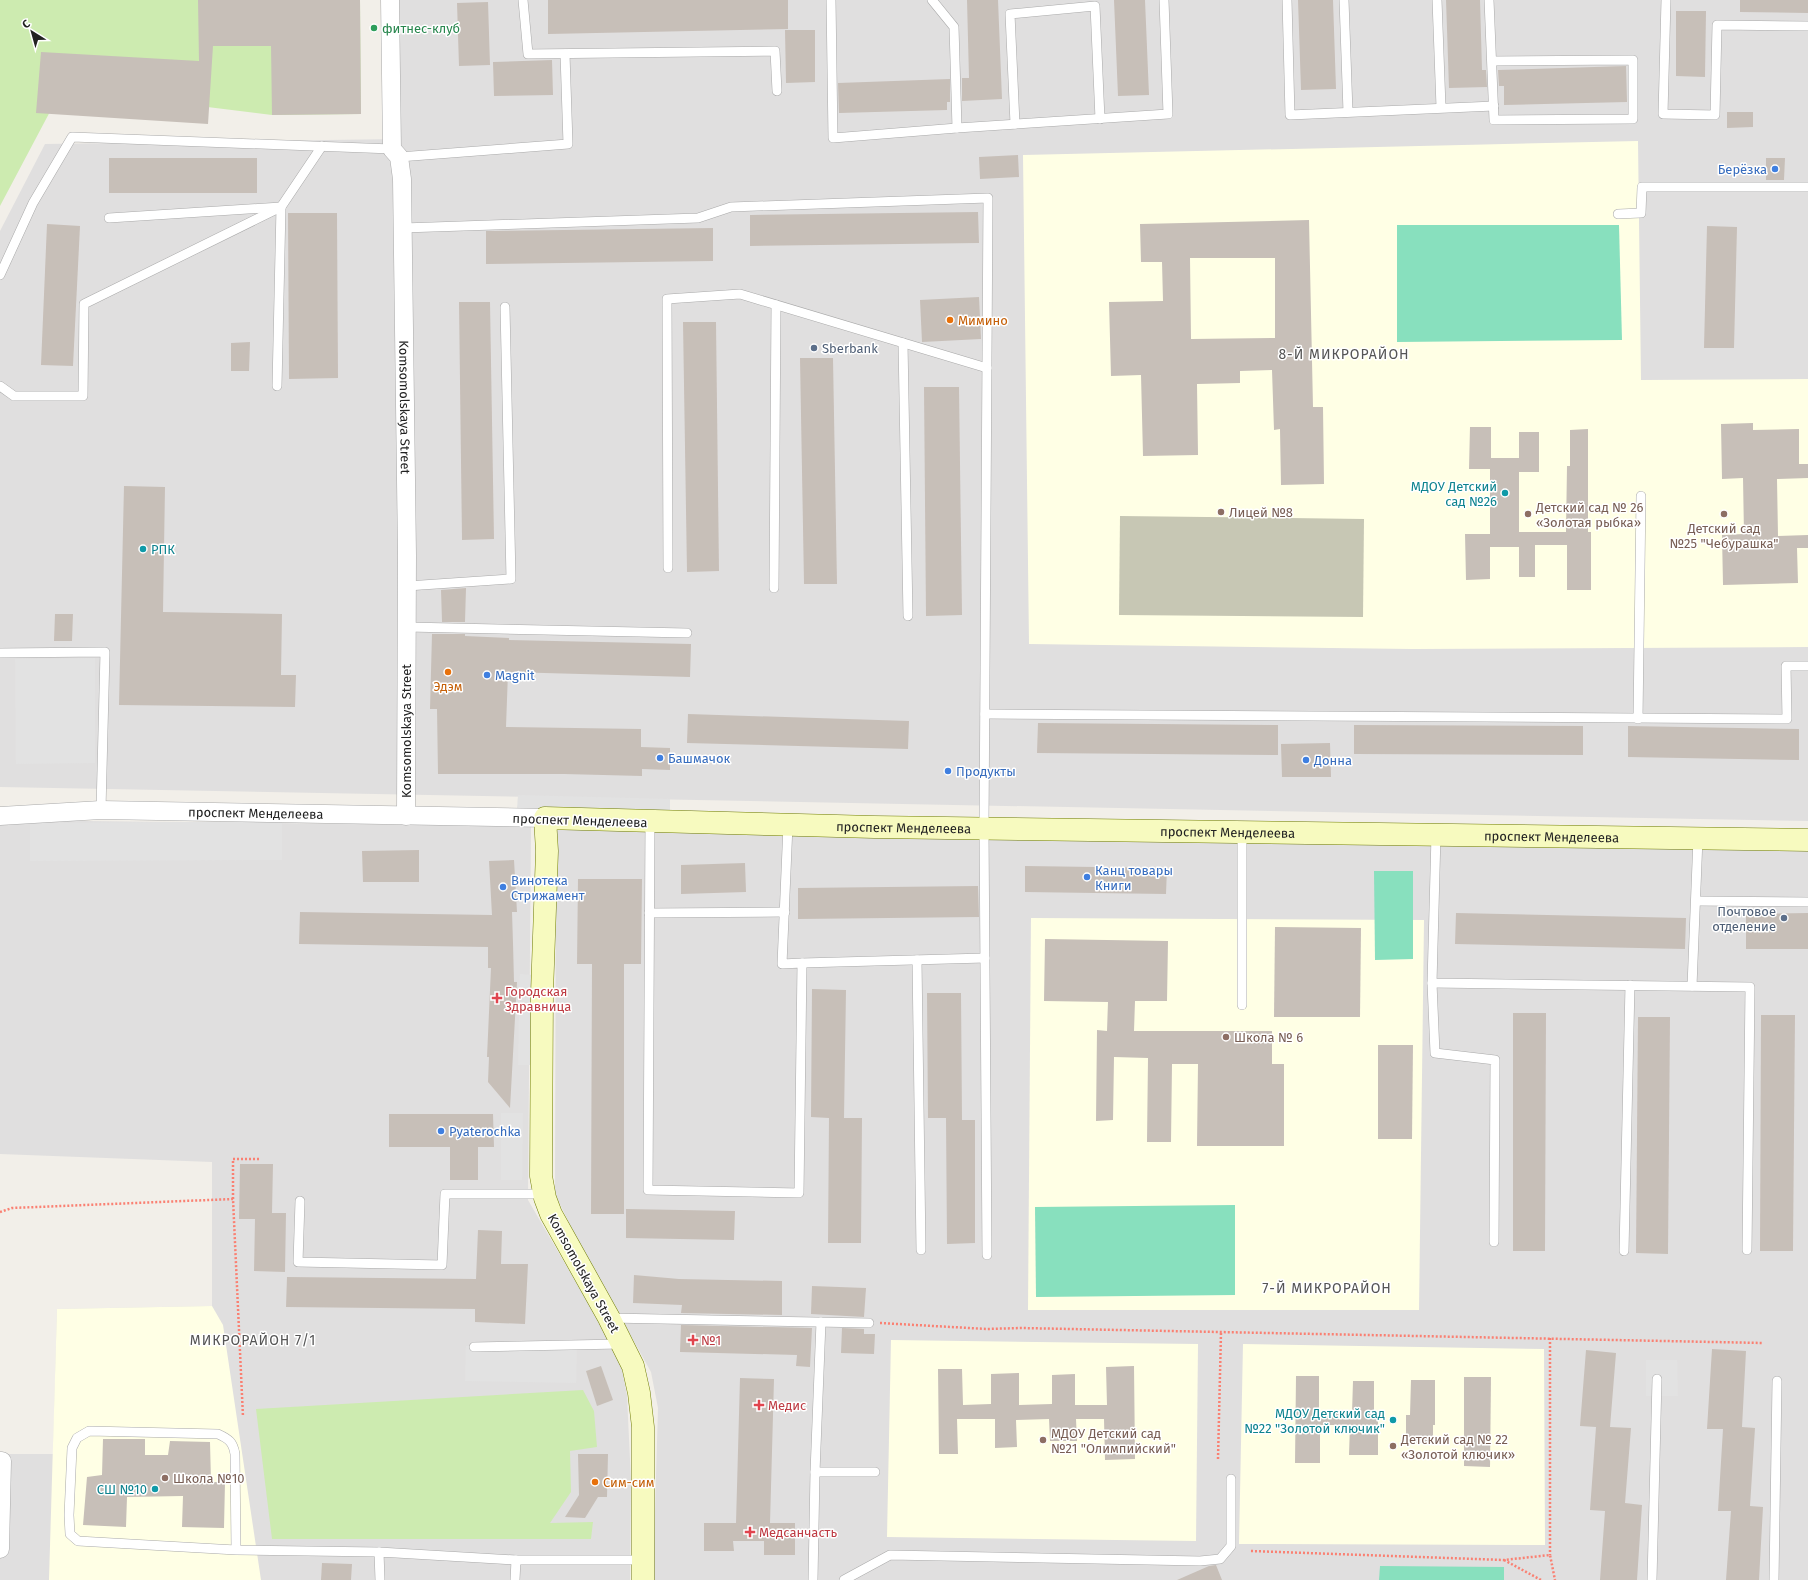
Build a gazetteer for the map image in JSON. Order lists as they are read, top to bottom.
{
  "streets": {
    "street": ["Komsomolskaya Street", "проспект Менделеева"]
  },
  "crossings": [
    ["Komsomolskaya Street", "проспект Менделеева"]
  ],
  "districts": ["8-Й МИКРОРАЙОН", "7-Й МИКРОРАЙОН", "МИКРОРАЙОН 7/1"],
  "places": {
    "other": [
      "фитнес-клуб",
      "Берёзка",
      "Мимино",
      "Sberbank",
      "МДОУ Детский сад №26",
      "Лицей №8",
      "Детский сад № 26 «Золотая рыбка»",
      "Детский сад №25 \"Чебурашка\"",
      "РПК",
      "Эдэм",
      "Magnit",
      "Башмачок",
      "Донна",
      "Продукты",
      "Канц товары Книги",
      "Винотека Стрижамент",
      "Почтовое отделение",
      "Школа № 6",
      "Pyaterochka",
      "МДОУ Детский сад №22 \"Золотой ключик\"",
      "МДОУ Детский сад №21 \"Олимпийский\"",
      "Детский сад № 22 «Золотой ключик»",
      "Школа №10",
      "Сим-сим",
      "СШ №10"
    ],
    "health": [
      "Городская Здравница",
      "№1",
      "Медис",
      "Медсанчасть"
    ]
  },
  "north": "top left"
}
